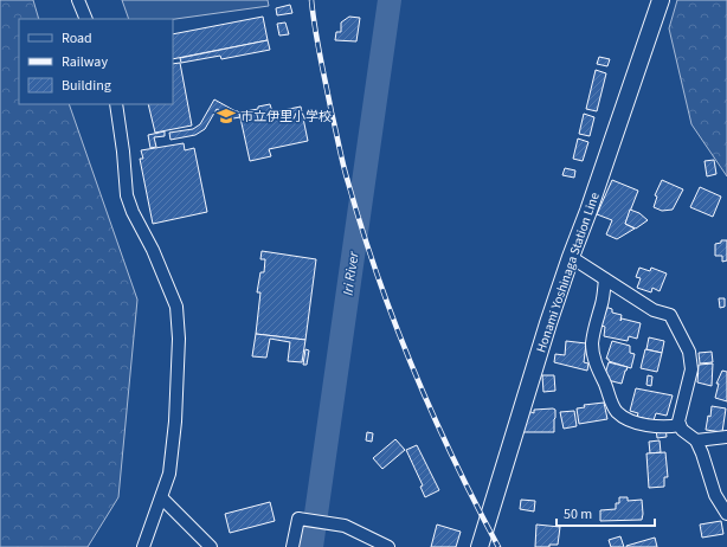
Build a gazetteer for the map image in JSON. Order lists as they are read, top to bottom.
{
  "streets": {
    "main road": ["Honami Yoshinaga Station Line"]
  },
  "water": ["Iri River"],
  "places": {
    "school or university": ["市立伊里小学校"]
  },
  "legend": ["Road", "Railway", "Building"],
  "scale_bar": "50 m"
}
